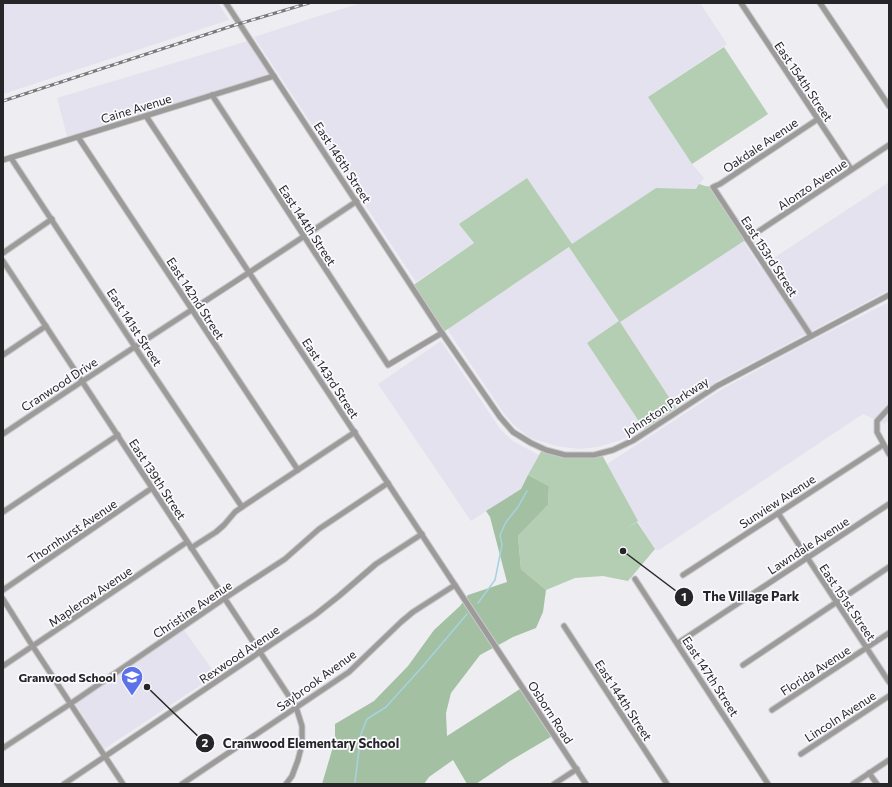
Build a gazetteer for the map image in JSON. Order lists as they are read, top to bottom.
{
  "streets": {
    "street": [
      "East 154th Street",
      "Caine Avenue",
      "Oakdale Avenue",
      "East 146th Street",
      "Alonzo Avenue",
      "East 144th Street",
      "East 153rd Street",
      "East 142nd Street",
      "East 141st Street",
      "East 143rd Street",
      "Cranwood Drive",
      "Johnston Parkway",
      "East 139th Street",
      "Sunview Avenue",
      "Thornhurst Avenue",
      "Lawndale Avenue",
      "Maplerow Avenue",
      "East 151st Street",
      "Christine Avenue",
      "Rexwood Avenue",
      "Florida Avenue",
      "East 147th Street",
      "Saybrook Avenue",
      "Osborn Road",
      "Lincoln Avenue"
    ]
  },
  "crossings": [
    ["East 154th Street", "Oakdale Avenue"],
    ["East 154th Street", "Alonzo Avenue"],
    ["Caine Avenue", "East 146th Street"],
    ["Caine Avenue", "East 144th Street"],
    ["Caine Avenue", "East 142nd Street"],
    ["Caine Avenue", "East 141st Street"],
    ["Caine Avenue", "East 143rd Street"],
    ["Oakdale Avenue", "East 153rd Street"],
    ["East 146th Street", "East 144th Street"],
    ["East 146th Street", "Cranwood Drive"],
    ["East 146th Street", "Johnston Parkway"],
    ["Alonzo Avenue", "East 153rd Street"],
    ["East 144th Street", "Cranwood Drive"],
    ["East 144th Street", "Johnston Parkway"],
    ["East 153rd Street", "Johnston Parkway"],
    ["East 142nd Street", "Cranwood Drive"],
    ["East 141st Street", "Cranwood Drive"],
    ["East 143rd Street", "Cranwood Drive"],
    ["East 143rd Street", "Christine Avenue"],
    ["East 143rd Street", "Rexwood Avenue"],
    ["East 143rd Street", "Saybrook Avenue"],
    ["East 143rd Street", "Osborn Road"],
    ["Cranwood Drive", "East 139th Street"],
    ["East 139th Street", "Thornhurst Avenue"],
    ["East 139th Street", "Maplerow Avenue"],
    ["East 139th Street", "Christine Avenue"],
    ["East 139th Street", "Rexwood Avenue"],
    ["East 139th Street", "Saybrook Avenue"],
    ["Sunview Avenue", "East 151st Street"],
    ["Lawndale Avenue", "East 151st Street"],
    ["Lawndale Avenue", "East 147th Street"],
    ["East 151st Street", "Florida Avenue"]
  ],
  "places": {
    "other": ["The Village Park", "Cranwood Elementary School"],
    "school or university": ["Granwood School"]
  }
}
